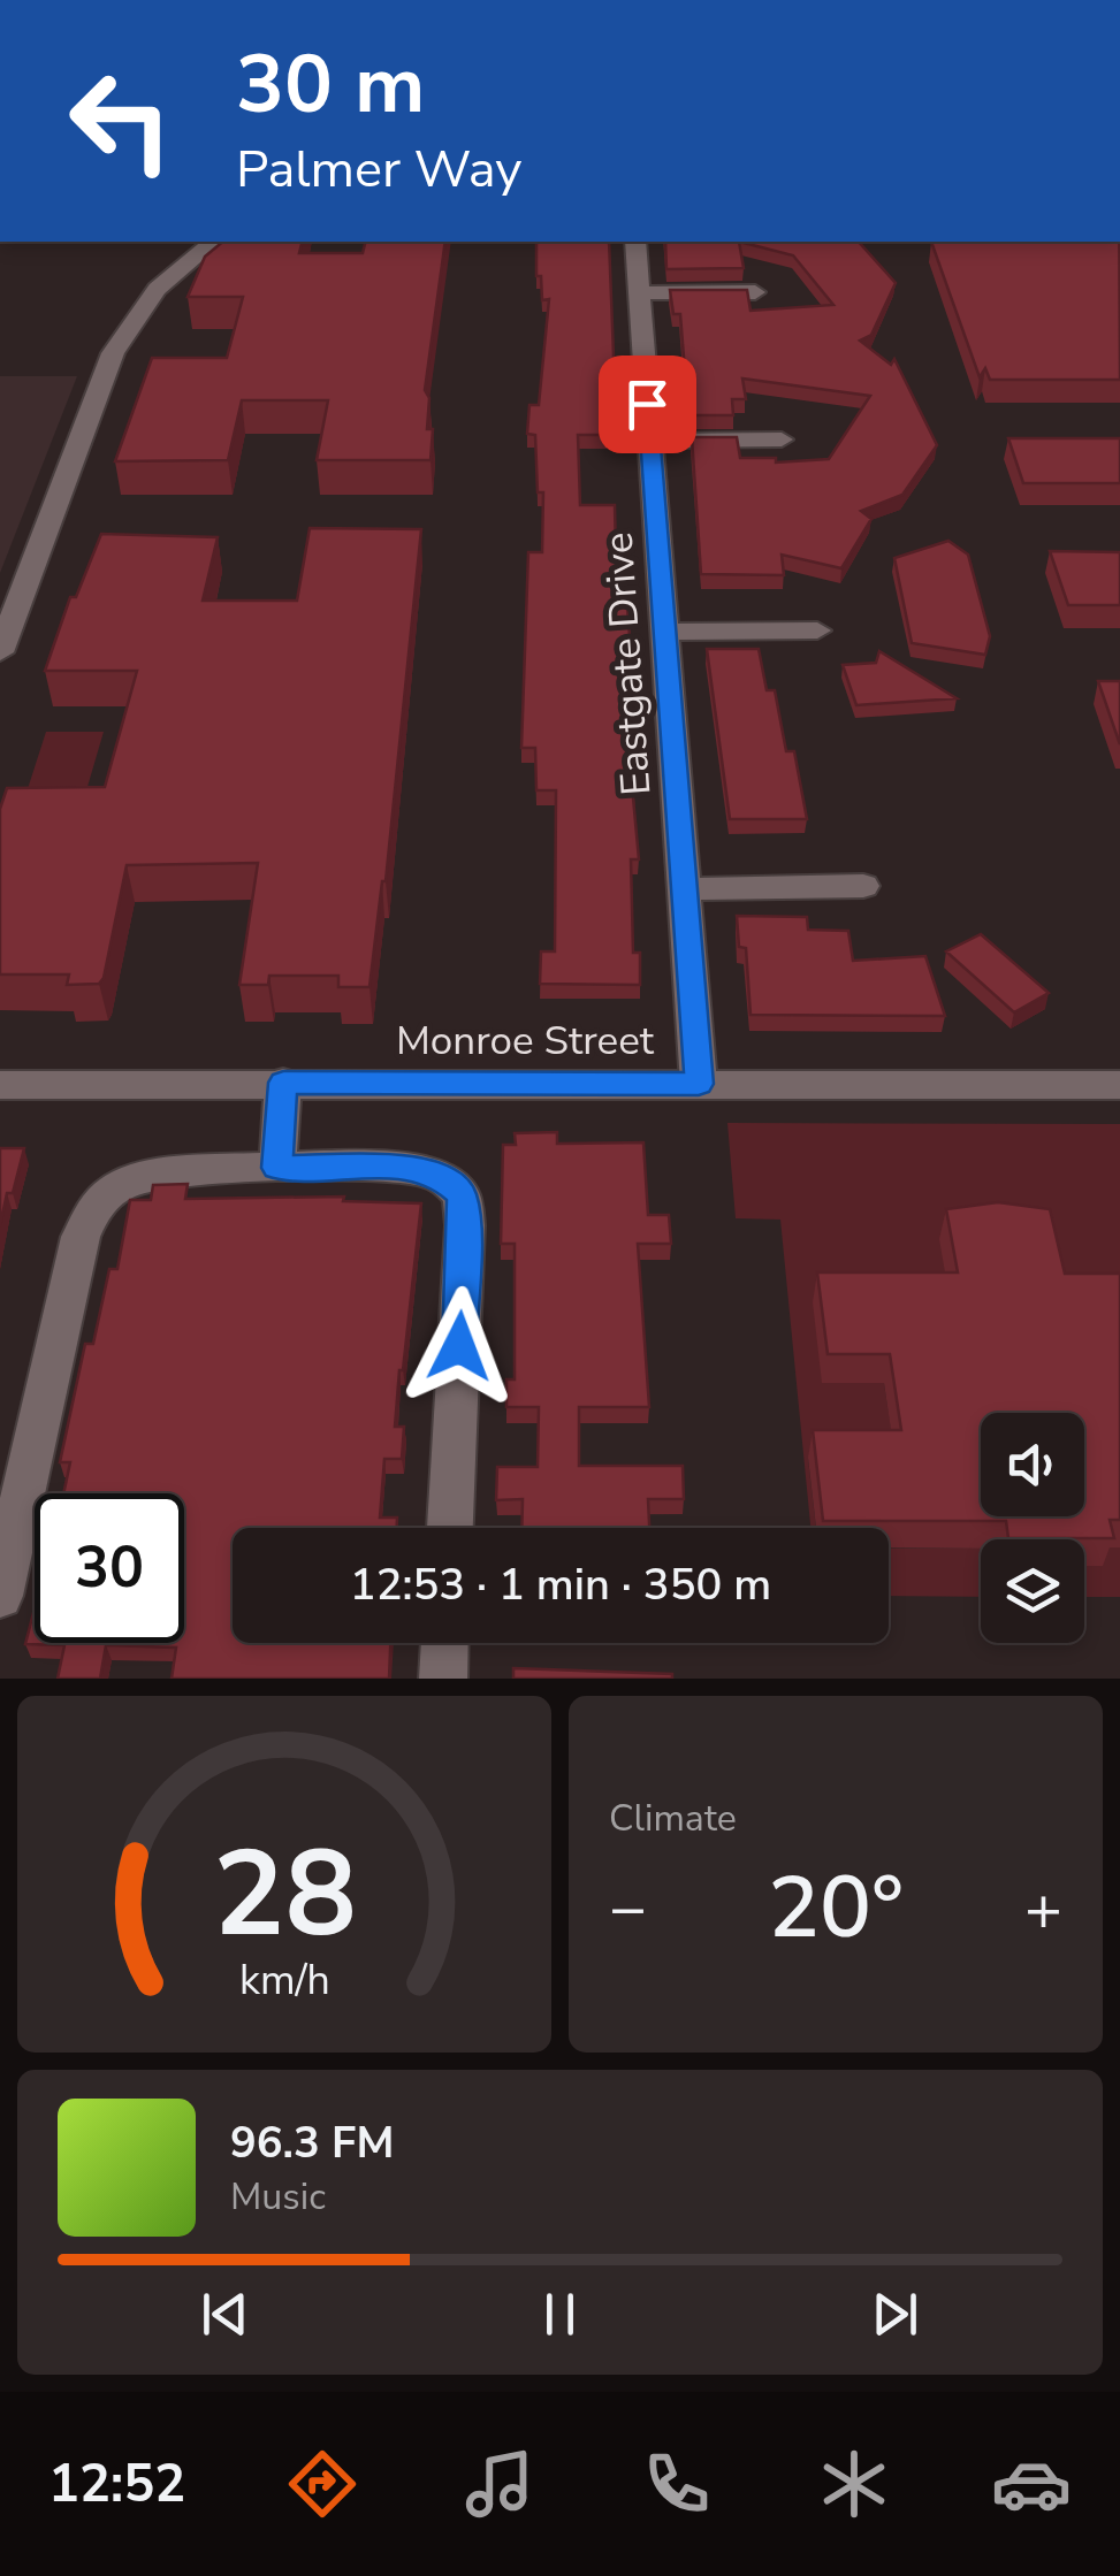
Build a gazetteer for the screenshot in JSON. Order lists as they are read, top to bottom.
{
  "streets": {
    "street": ["Eastgate Drive", "Monroe Street"]
  },
  "crossings": [
    ["Eastgate Drive", "Monroe Street"]
  ],
  "page": {
    "turn": ["30 m", "Palmer Way"],
    "limit": "30",
    "trip": "12:53 · 1 min · 350 m",
    "tile": "Climate",
    "heat": ["−", "20°", "+"],
    "song": ["96.3 FM", "Music"],
    "tabs": "12:52",
    "gauge": ["28", "km/h"]
  }
}
